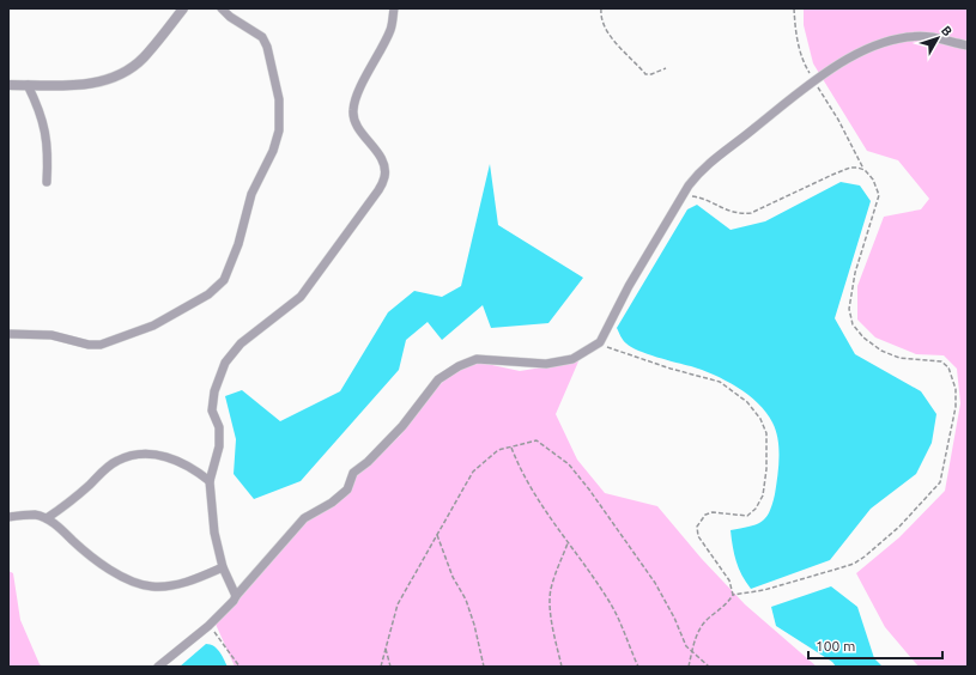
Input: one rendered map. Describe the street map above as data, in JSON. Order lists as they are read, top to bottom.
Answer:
{
  "scale_bar": "100 m",
  "north": "top right"
}
